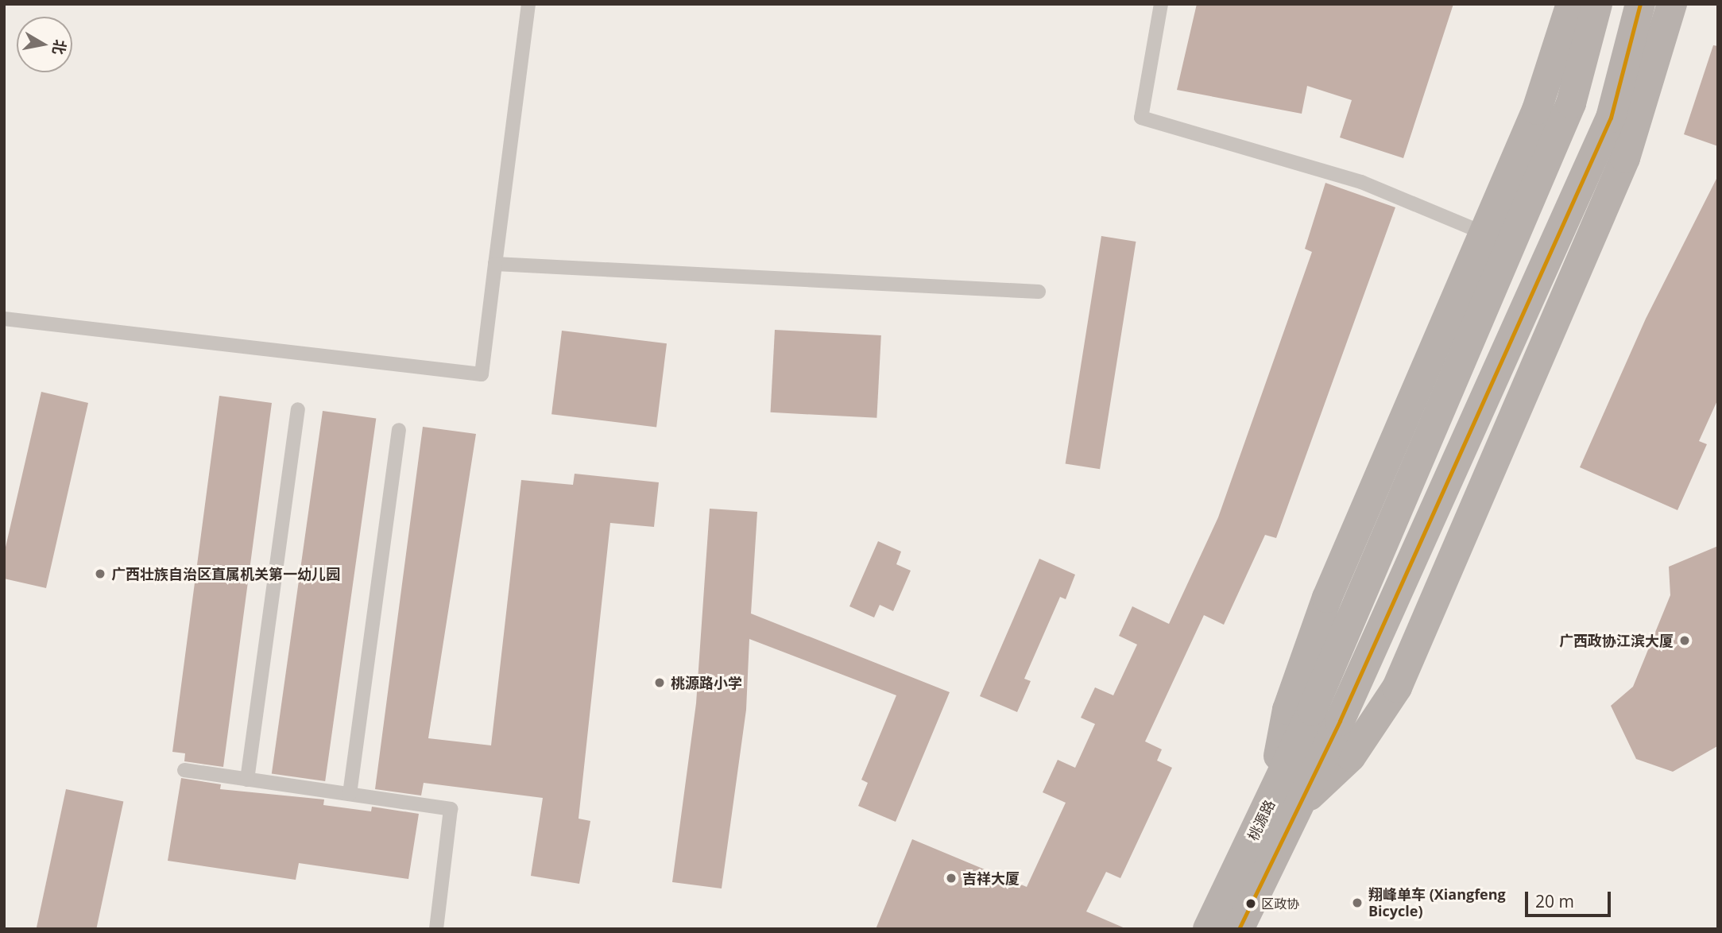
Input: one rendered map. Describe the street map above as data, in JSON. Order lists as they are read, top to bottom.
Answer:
{
  "streets": {
    "main road": ["桃源路"]
  },
  "places": [
    "广西壮族自治区直属机关第一幼儿园",
    "广西政协江滨大厦",
    "桃源路小学",
    "吉祥大厦",
    "翔峰单车 (Xiangfeng Bicycle)",
    "区政协"
  ],
  "scale_bar": "20 m",
  "north": "right"
}
